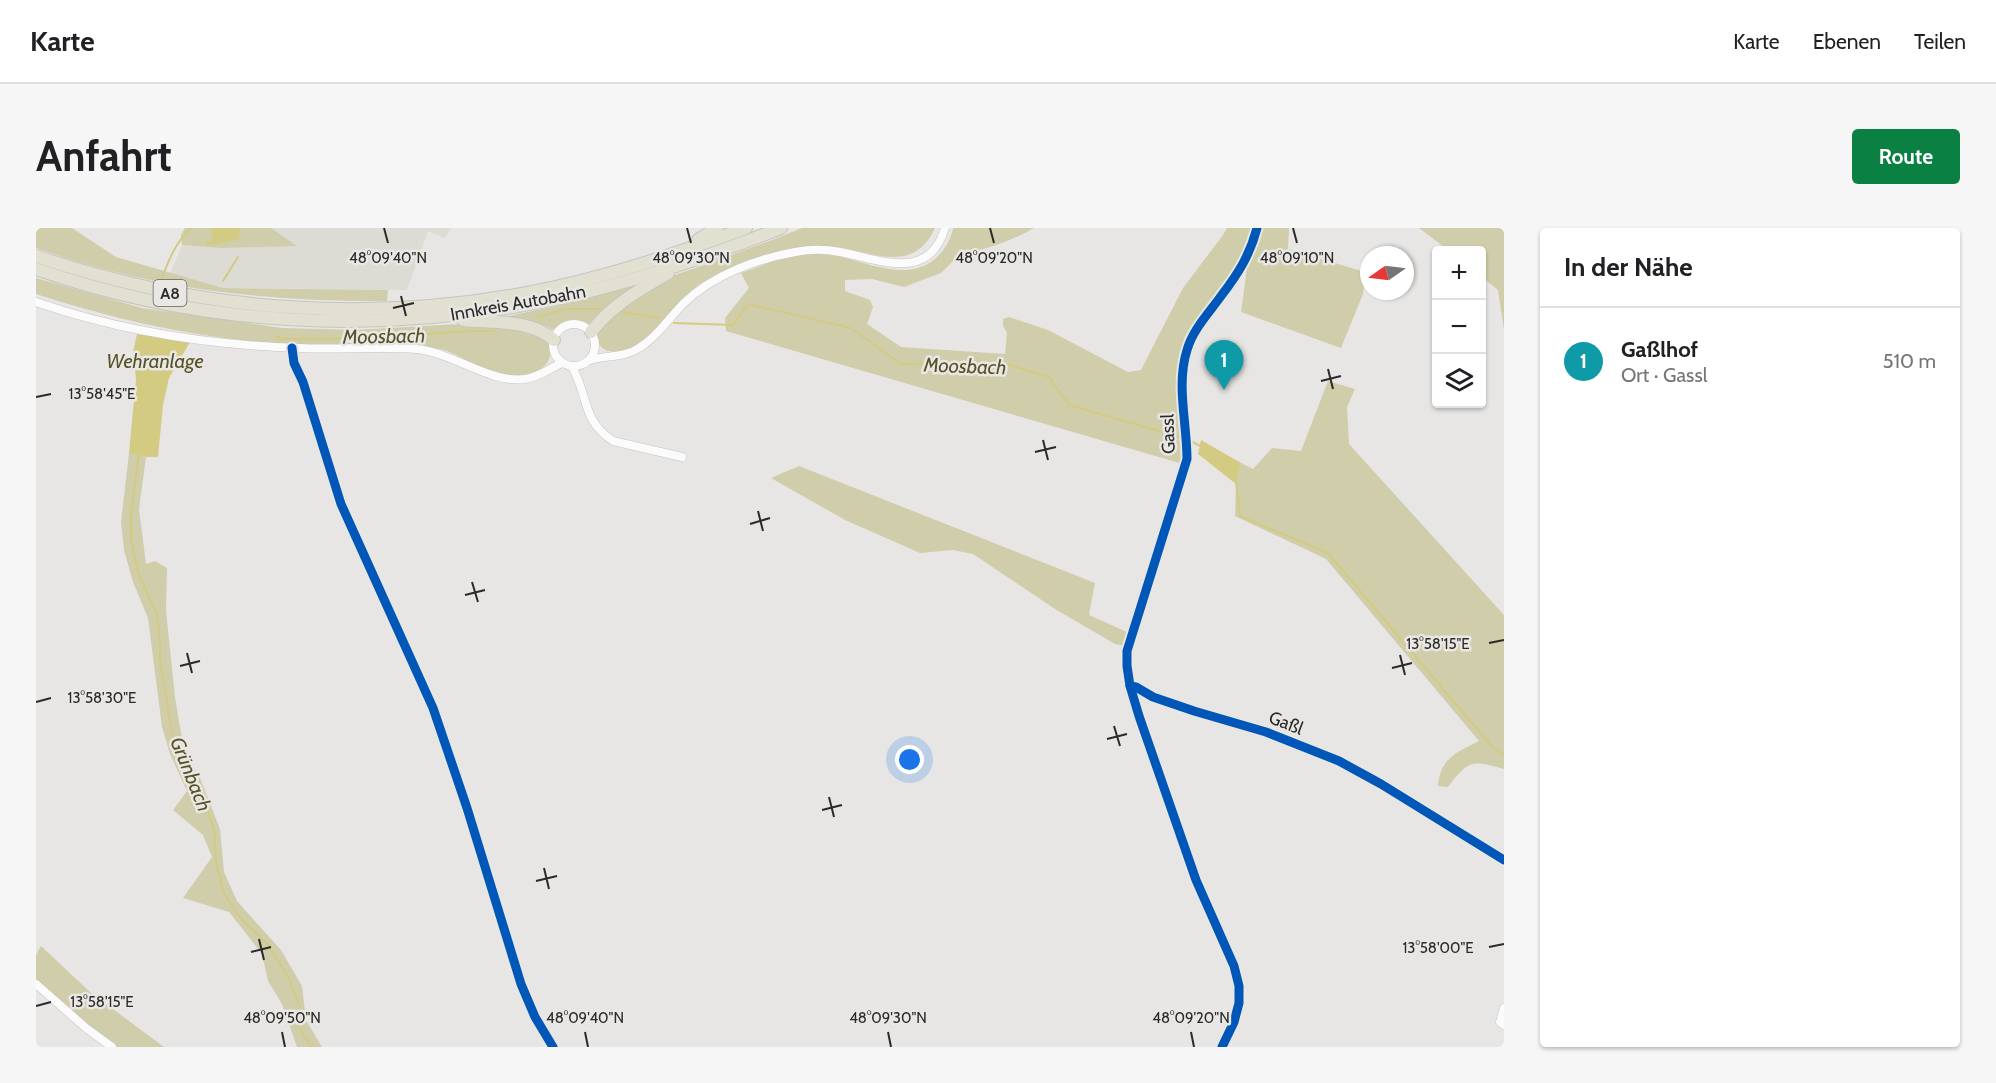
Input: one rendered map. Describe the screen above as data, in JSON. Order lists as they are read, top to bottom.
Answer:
{
  "streets": {
    "highway": ["A8", "Innkreis Autobahn"],
    "street": ["Gassl", "Gaßl"]
  },
  "crossings": [
    ["Gassl", "Gaßl"]
  ],
  "water": ["Moosbach", "Wehranlage", "Grünbach"],
  "north": "left",
  "page": {
    "header": "Karte",
    "nav": ["Karte", "Ebenen", "Teilen"],
    "buttons": "Route",
    "title": "Anfahrt",
    "heading": "In der Nähe",
    "map_buttons": ["+", "−"],
    "list": [
      {
        "mark": "1",
        "name": "Gaßlhof",
        "note": "Ort · Gassl",
        "value": "510 m"
      }
    ],
    "pins": "1"
  },
  "coordinates": [
    "48°09'40\"N",
    "48°09'30\"N",
    "48°09'20\"N",
    "48°09'10\"N",
    "13°58'45\"E",
    "13°58'15\"E",
    "13°58'30\"E",
    "13°58'00\"E",
    "48°09'50\"N"
  ]
}
